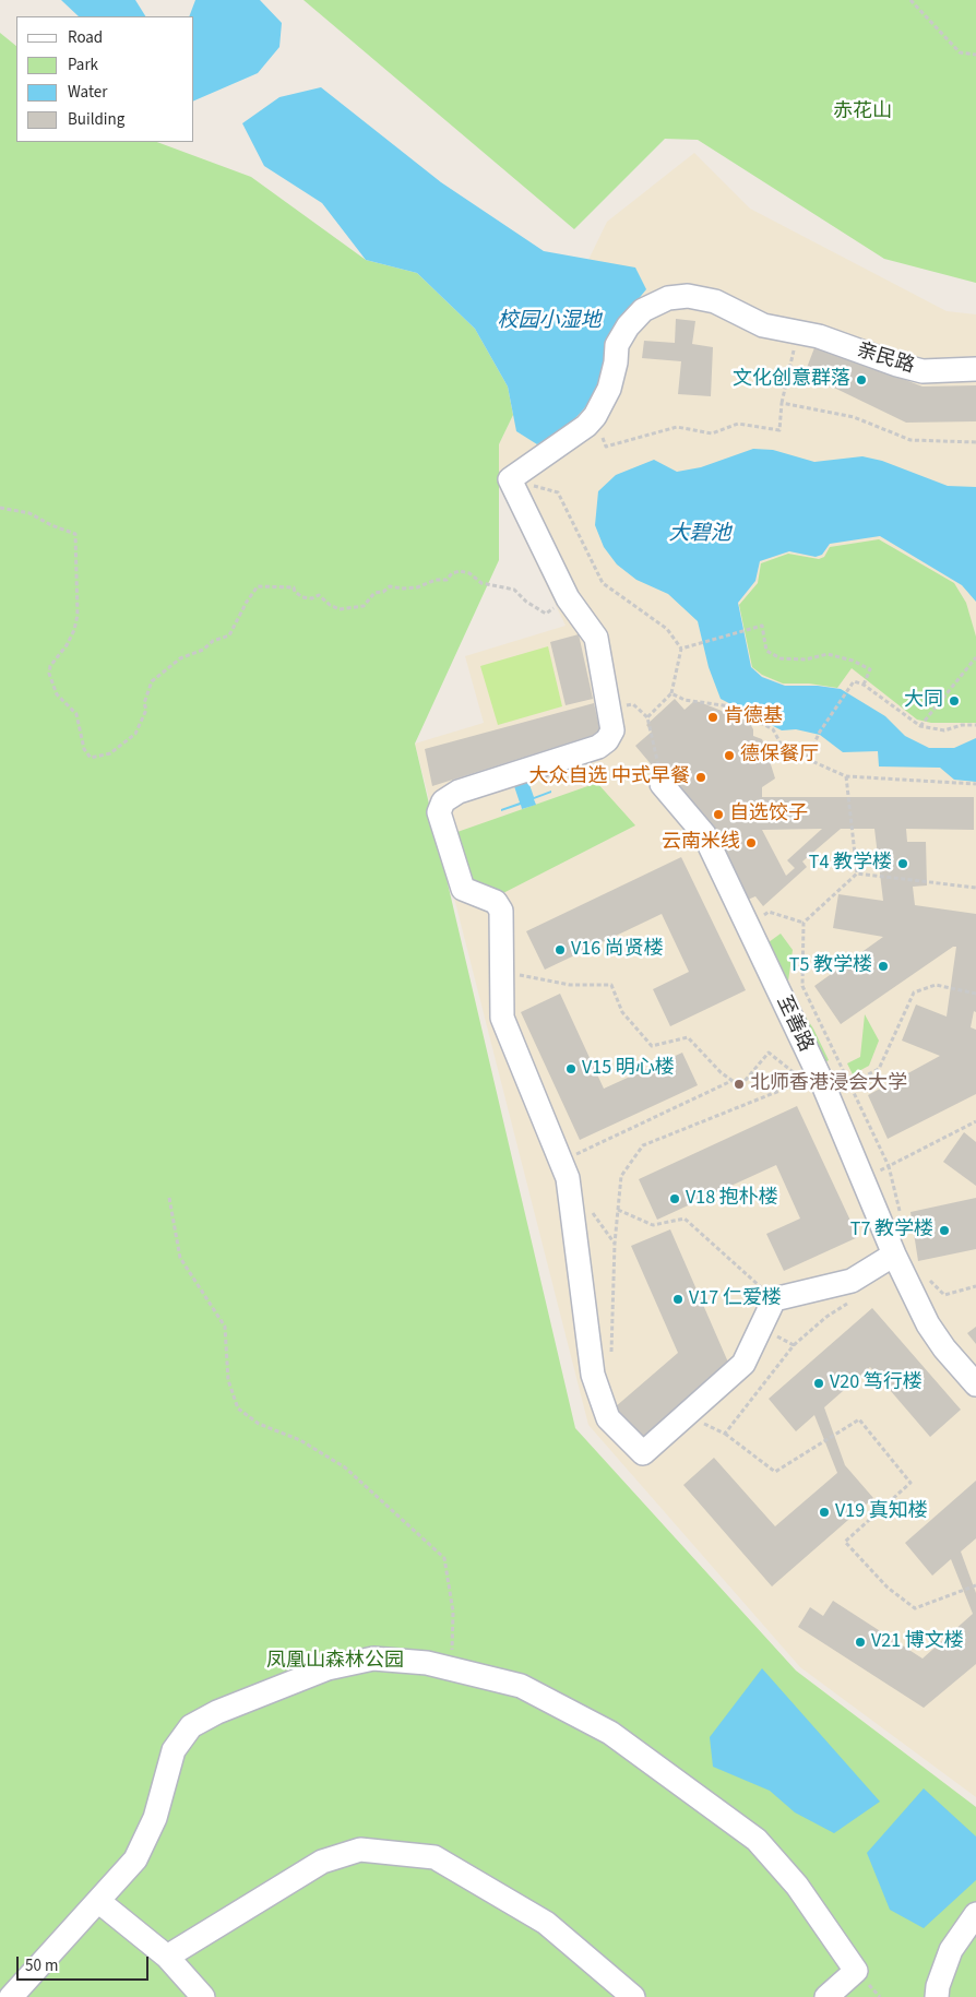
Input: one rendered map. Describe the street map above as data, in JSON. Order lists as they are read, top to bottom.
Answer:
{
  "streets": {
    "street": ["亲民路", "至善路"]
  },
  "water": ["校园小湿地", "大碧池"],
  "parks": ["赤花山", "凤凰山森林公园"],
  "places": [
    "文化创意群落",
    "大同",
    "肯德基",
    "德保餐厅",
    "大众自选 中式早餐",
    "自选饺子",
    "云南米线",
    "T4 教学楼",
    "V16 尚贤楼",
    "T5 教学楼",
    "V15 明心楼",
    "北师香港浸会大学",
    "V18 抱朴楼",
    "T7 教学楼",
    "V17 仁爱楼",
    "V20 笃行楼",
    "V19 真知楼",
    "V21 博文楼"
  ],
  "legend": [
    "Road",
    "Park",
    "Water",
    "Building"
  ],
  "scale_bar": "50 m"
}
